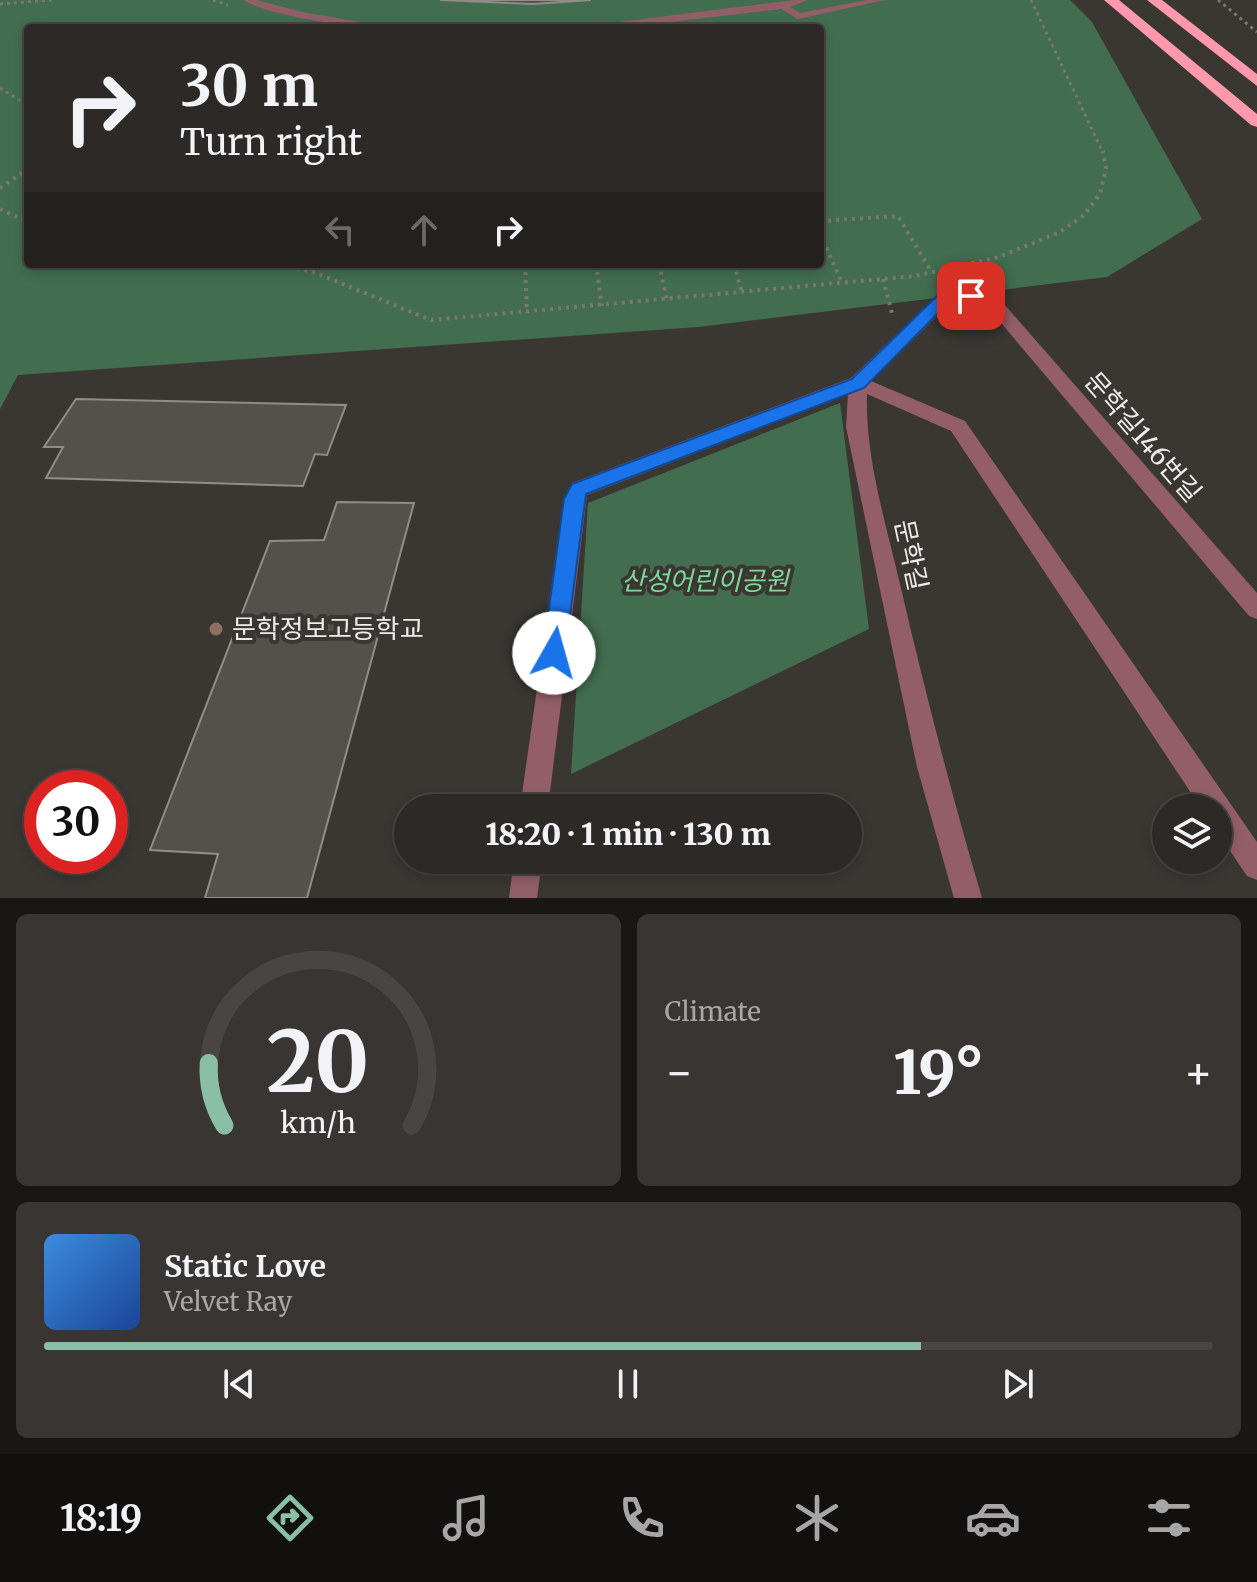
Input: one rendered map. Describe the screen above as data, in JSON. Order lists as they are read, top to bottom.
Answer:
{
  "streets": {
    "street": ["문학길146번길", "문학길"]
  },
  "crossings": [
    ["문학길146번길", "문학길"]
  ],
  "parks": ["산성어린이공원"],
  "places": ["문학정보고등학교"],
  "page": {
    "turn": ["30 m", "Turn right"],
    "limit": "30",
    "trip": "18:20 · 1 min · 130 m",
    "tile": "Climate",
    "heat": ["−", "19°", "+"],
    "song": ["Static Love", "Velvet Ray"],
    "tabs": "18:19",
    "gauge": ["20", "km/h"]
  }
}
